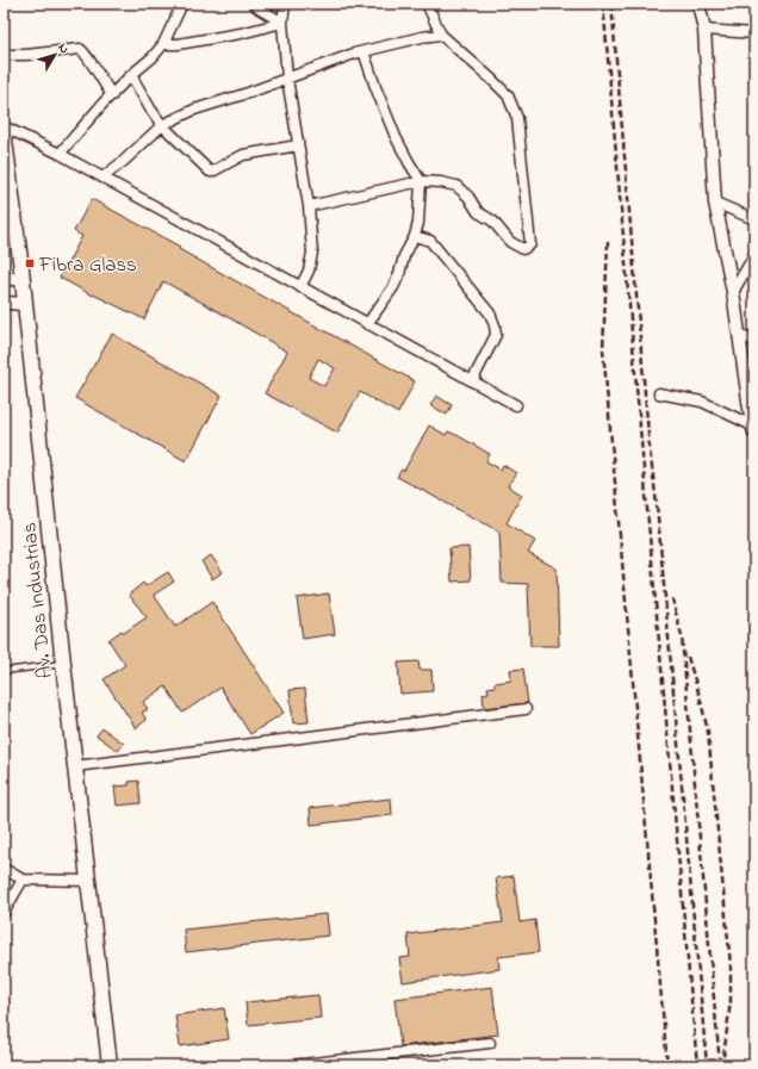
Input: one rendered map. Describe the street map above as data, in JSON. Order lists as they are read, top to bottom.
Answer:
{
  "streets": {
    "main road": ["Av. Das Industrias"]
  },
  "places": {
    "transit": ["Fibra Glass"]
  },
  "north": "top right"
}
